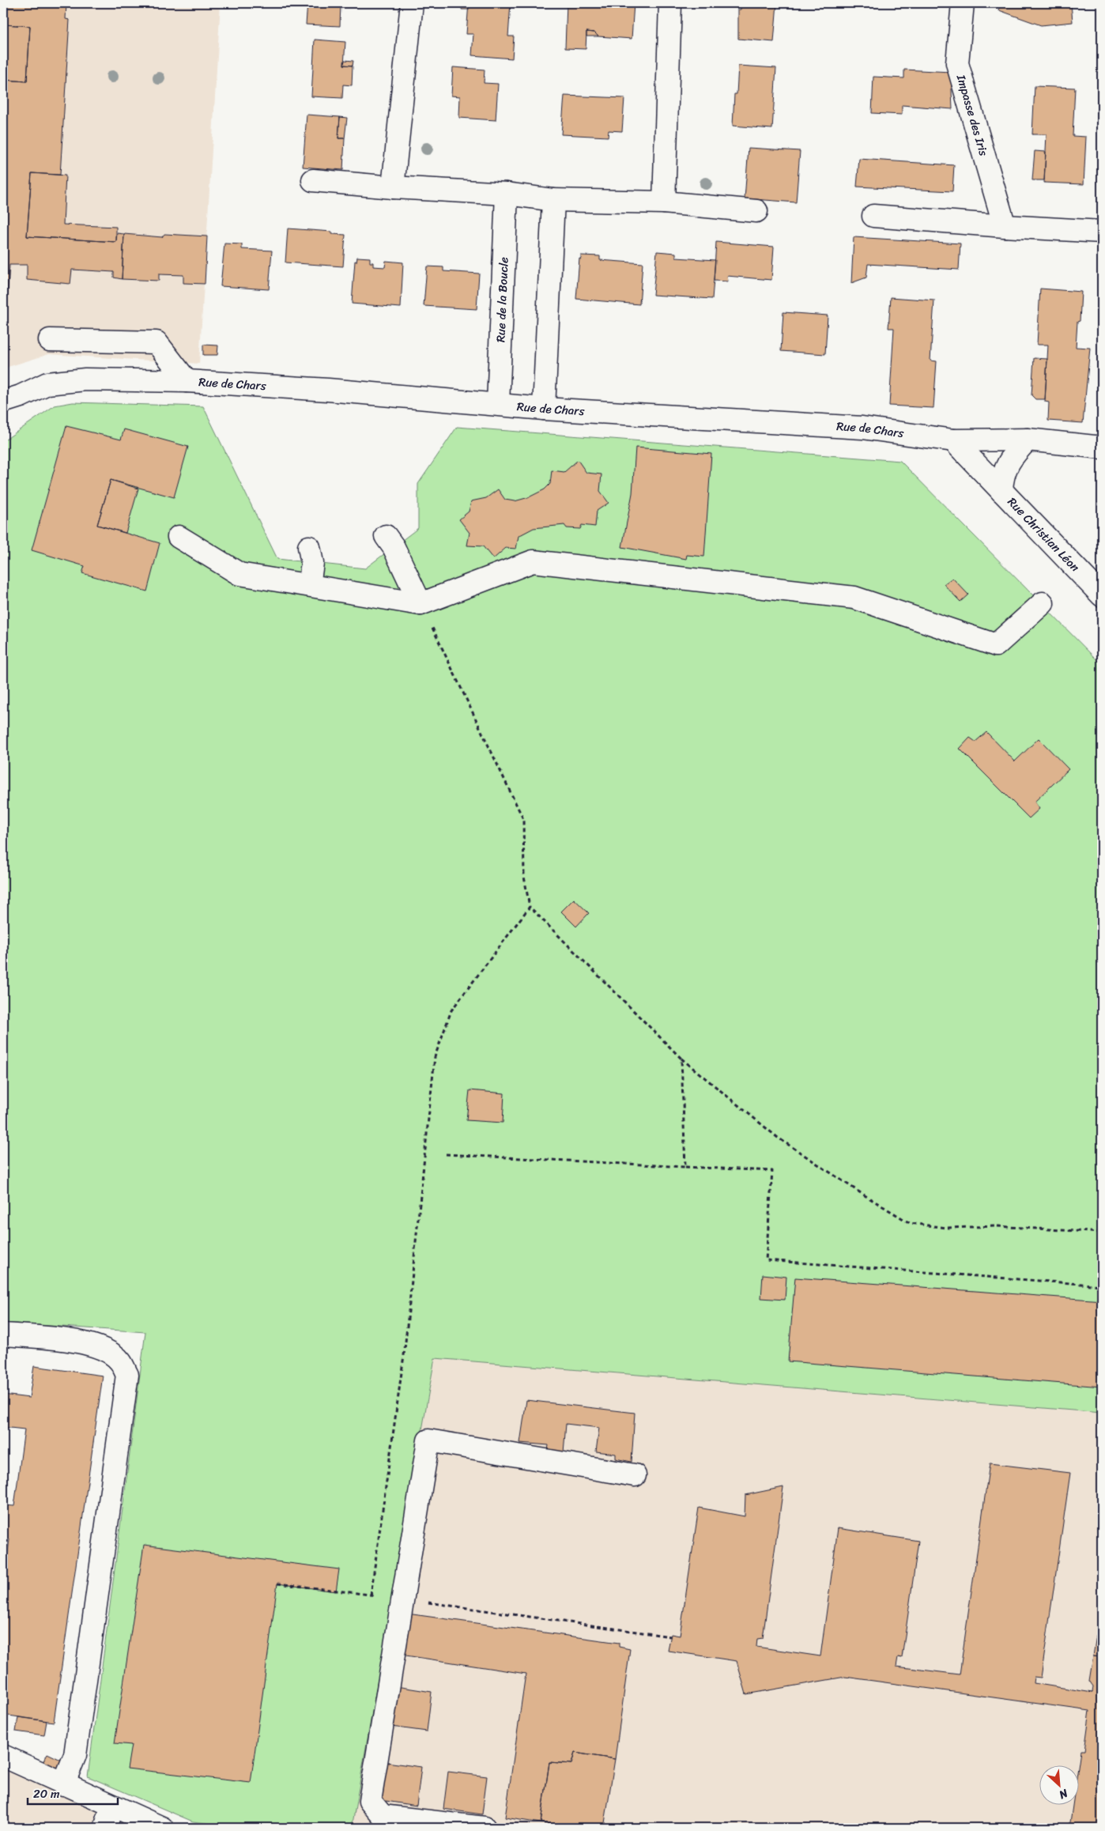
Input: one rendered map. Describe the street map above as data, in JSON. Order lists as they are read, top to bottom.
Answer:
{
  "streets": {
    "street": [
      "Impasse des Iris",
      "Rue de la Boucle",
      "Rue de Chars",
      "Rue Christian Léon"
    ]
  },
  "crossings": [
    ["Rue de la Boucle", "Rue de Chars"],
    ["Rue de Chars", "Rue Christian Léon"]
  ],
  "scale_bar": "20 m",
  "north": "bottom right"
}
